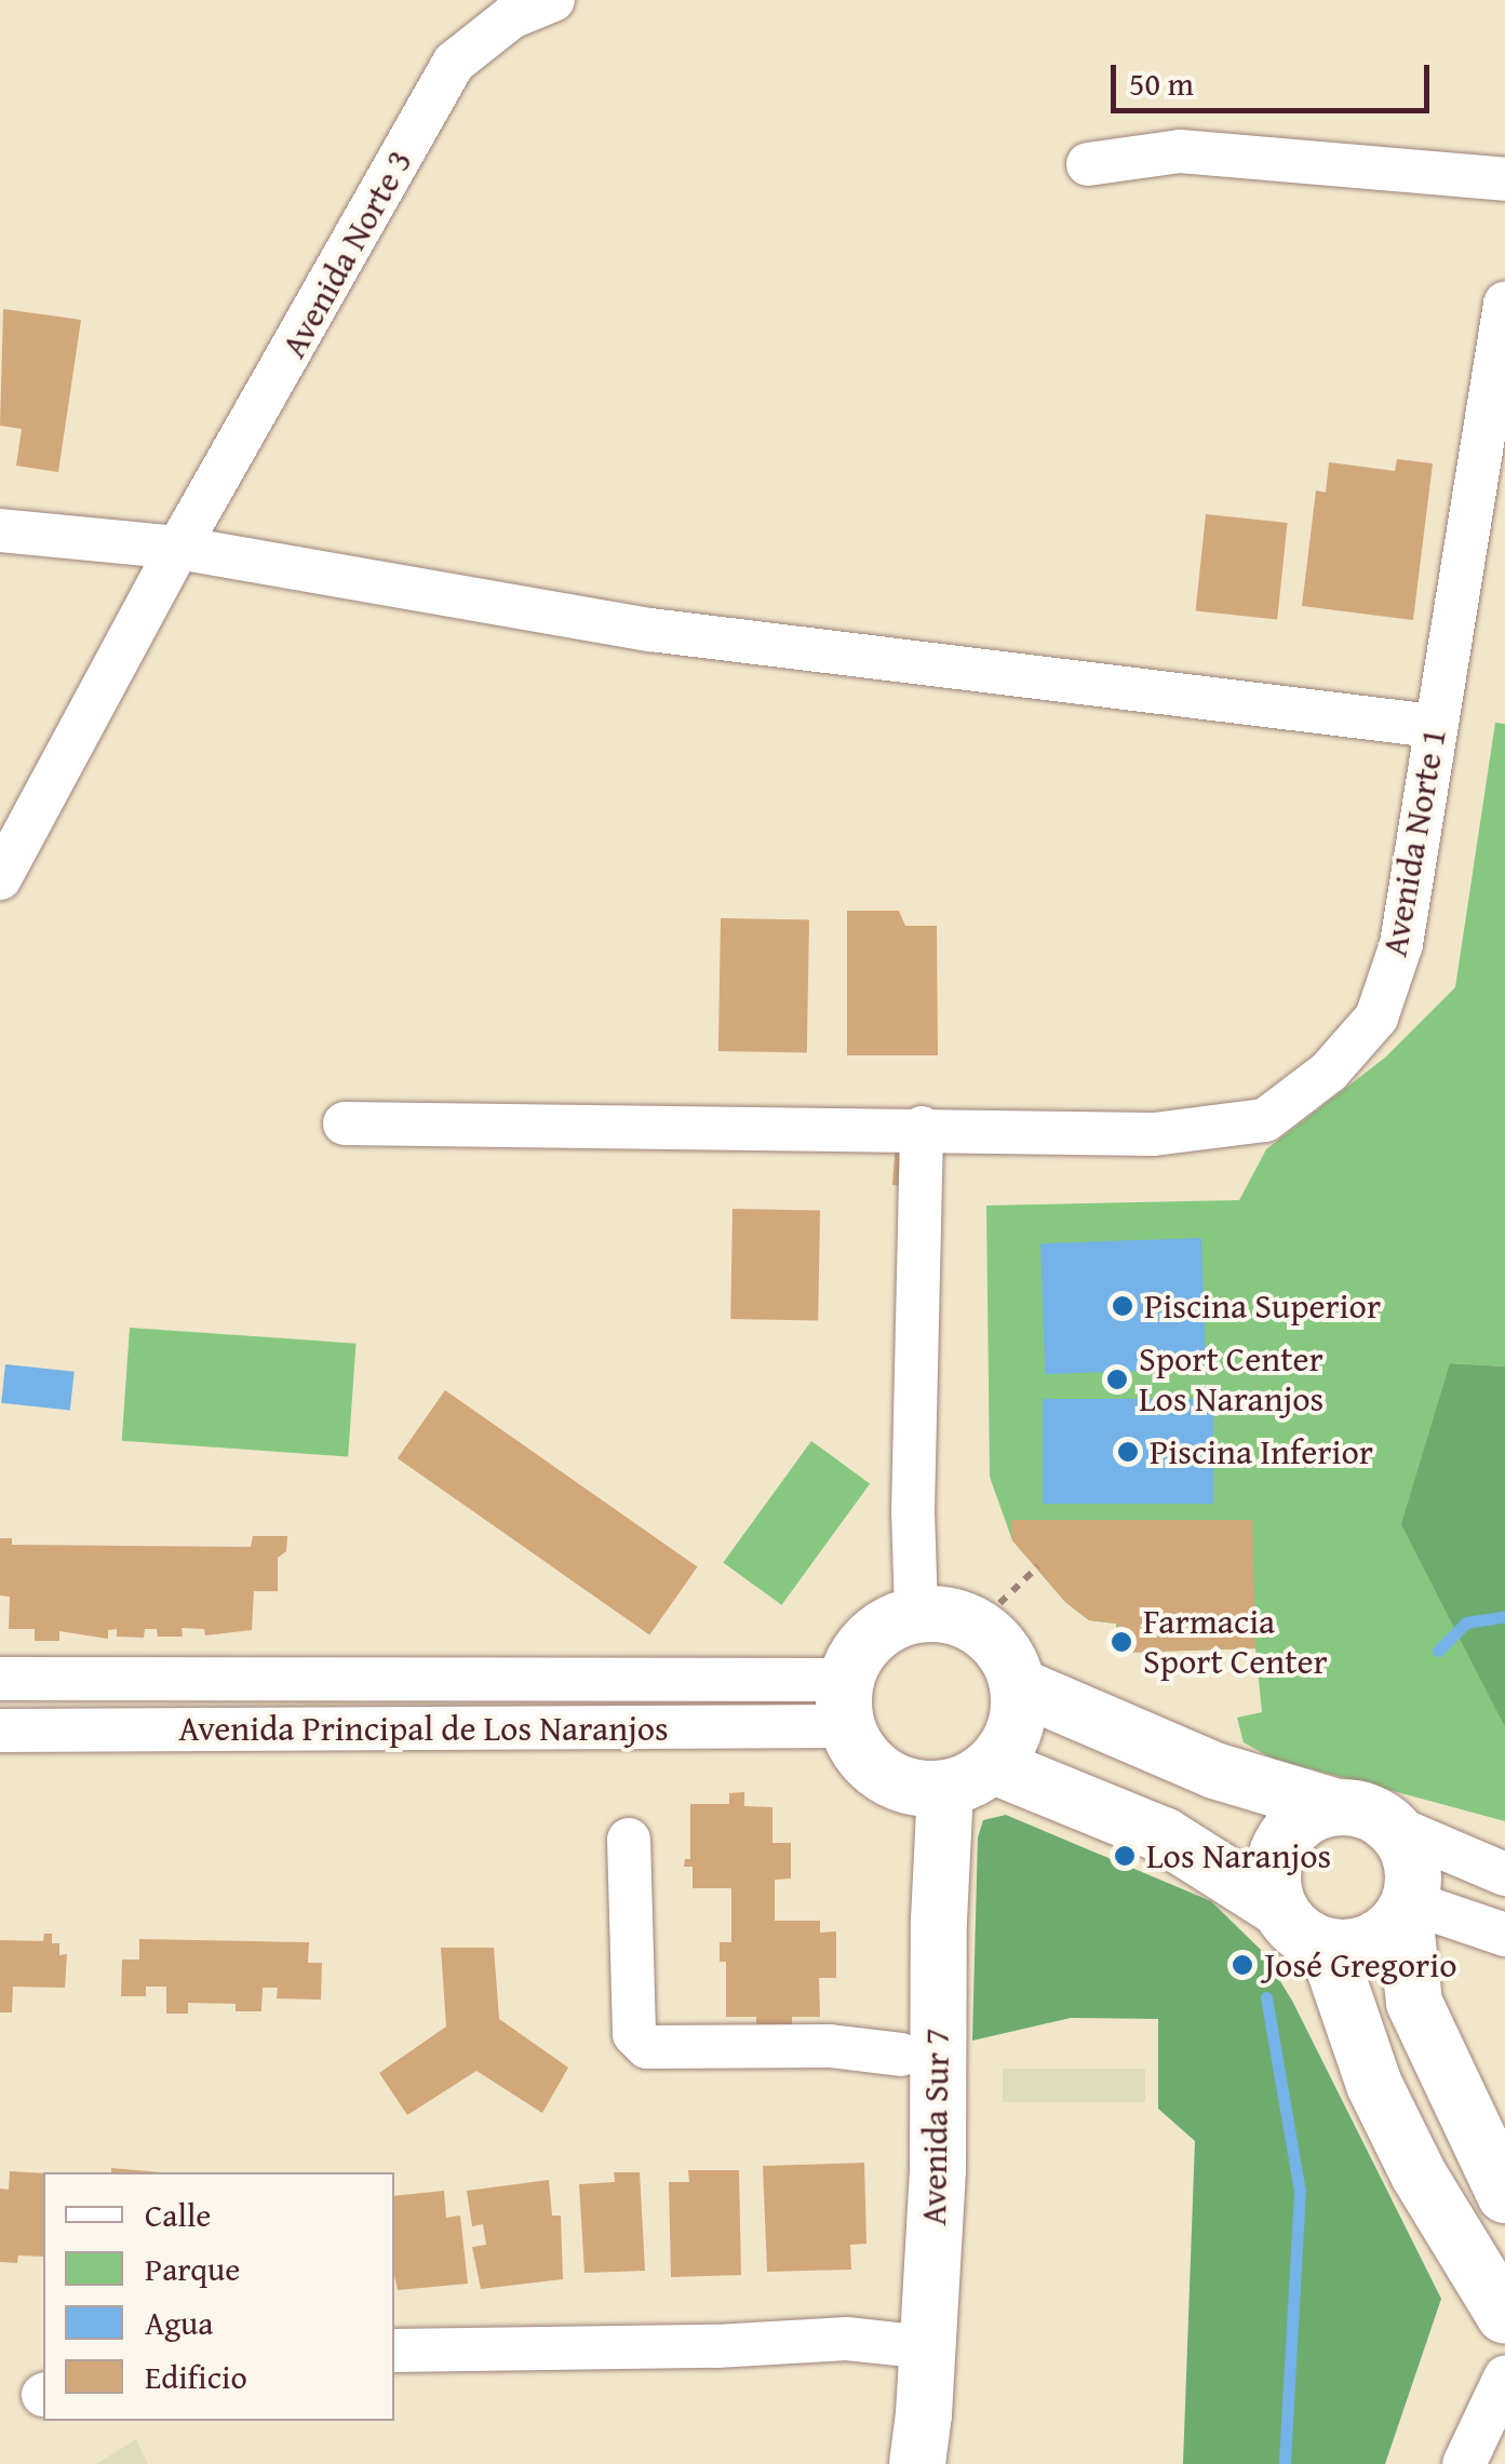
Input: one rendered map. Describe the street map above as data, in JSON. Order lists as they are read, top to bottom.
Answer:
{
  "streets": {
    "main road": ["Avenida Sur 7"],
    "street": ["Avenida Norte 3", "Avenida Norte 1", "Avenida Principal de Los Naranjos"]
  },
  "crossings": [
    ["Avenida Principal de Los Naranjos", "Avenida Sur 7"]
  ],
  "places": [
    "Piscina Superior",
    "Sport Center Los Naranjos",
    "Piscina Inferior",
    "Farmacia Sport Center",
    "Los Naranjos",
    "José Gregorio"
  ],
  "legend": [
    "Calle",
    "Parque",
    "Agua",
    "Edificio"
  ],
  "scale_bar": "50 m"
}
